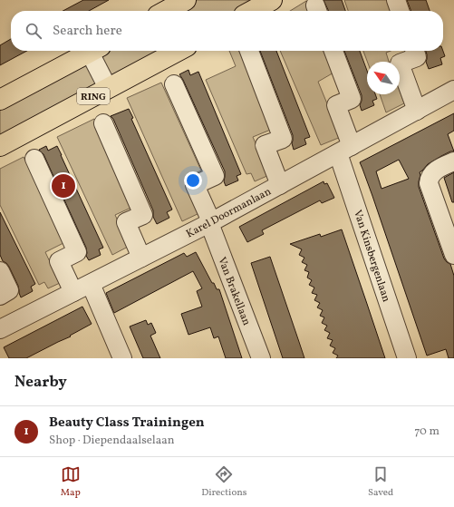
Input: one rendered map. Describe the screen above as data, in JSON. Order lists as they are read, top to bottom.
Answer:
{
  "streets": {
    "main road": ["RING"],
    "street": ["Karel Doormanlaan", "Van Kinsbergenlaan", "Van Brakellaan"]
  },
  "crossings": [
    ["Karel Doormanlaan", "Van Kinsbergenlaan"],
    ["Karel Doormanlaan", "Van Brakellaan"]
  ],
  "north": "top left",
  "page": {
    "search": "Search here",
    "pins": "1",
    "heading": "Nearby",
    "list": [
      {
        "mark": "1",
        "name": "Beauty Class Trainingen",
        "note": "Shop · Diependaalselaan",
        "value": "70 m"
      }
    ],
    "nav": ["Map", "Directions", "Saved"]
  }
}
